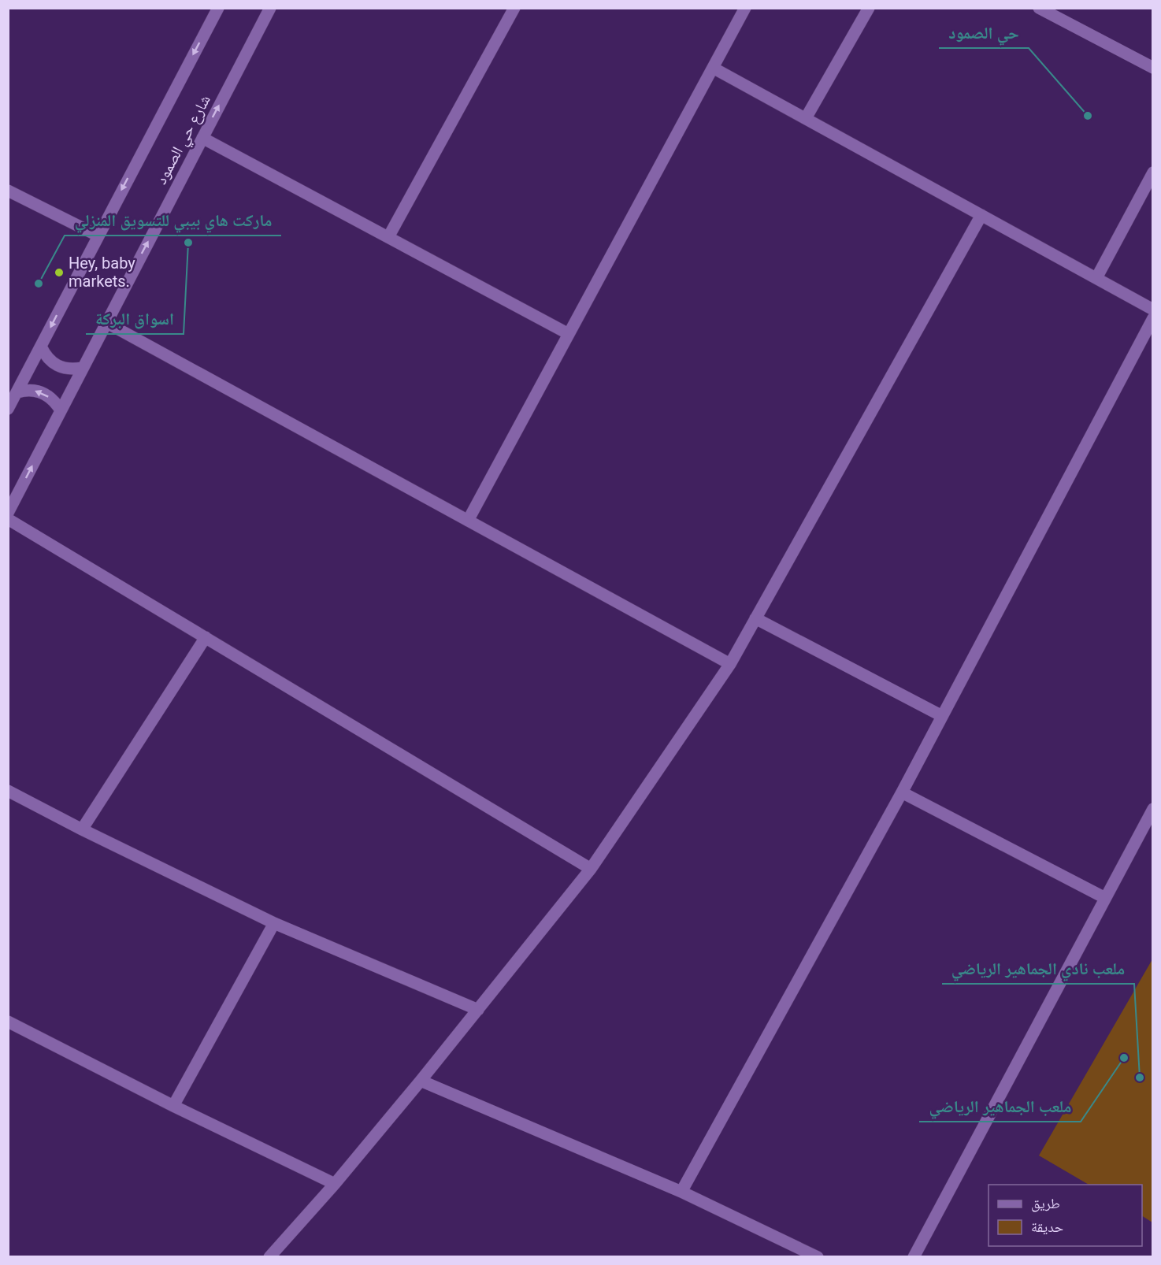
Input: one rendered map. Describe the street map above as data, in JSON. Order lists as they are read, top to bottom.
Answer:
{
  "streets": {
    "street": ["شارع حي الصمود"]
  },
  "places": [
    "حي الصمود",
    "اسواق البركة",
    "Hey, baby markets.",
    "ماركت هاي بيبي للتسويق المنزلي",
    "ملعب الجماهير الرياضي",
    "ملعب نادي الجماهير الرياضي"
  ],
  "legend": ["طريق", "حديقة"]
}
